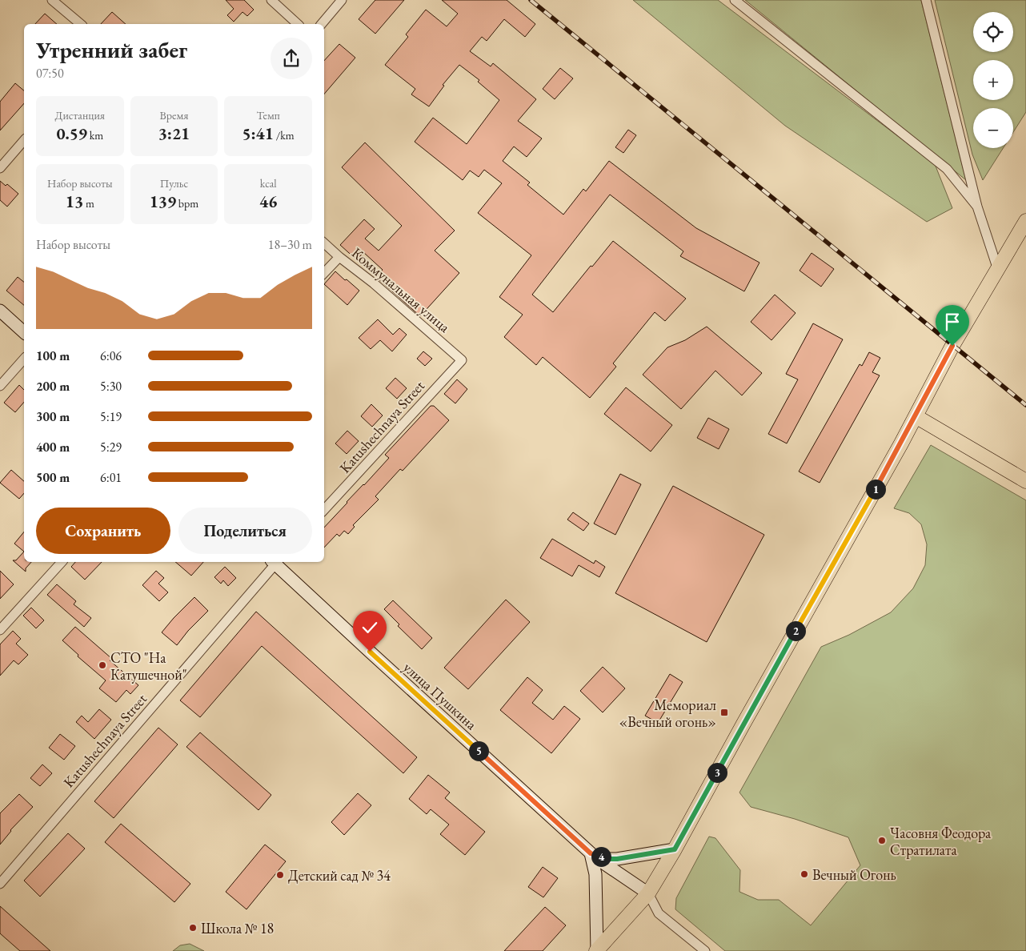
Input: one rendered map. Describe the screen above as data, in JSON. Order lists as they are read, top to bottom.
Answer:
{
  "streets": {
    "street": ["Коммунальная улица", "Katushechnaya Street", "улица Пушкина"]
  },
  "crossings": [
    ["Коммунальная улица", "Katushechnaya Street"]
  ],
  "places": {
    "other": [
      "СТО \"На Катушечной\"",
      "Часовня Феодора Стратилата",
      "Вечный Огонь",
      "Детский сад № 34",
      "Школа № 18"
    ],
    "transit": ["Мемориал «Вечный огонь»"]
  },
  "page": {
    "map_buttons": ["+", "−"],
    "heading": ["Утренний забег", "07:50"],
    "stats": [
      ["Дистанция", "0.59 km"],
      ["Время", "3:21"],
      ["Темп", "5:41 /km"],
      ["Набор высоты", "13 m"],
      ["Пульс", "139 bpm"],
      ["kcal", "46"]
    ],
    "chart": ["Набор высоты", "18–30 m"],
    "list": [
      {
        "name": "100 m",
        "note": "6:06"
      },
      {
        "name": "200 m",
        "note": "5:30"
      },
      {
        "name": "300 m",
        "note": "5:19"
      },
      {
        "name": "400 m",
        "note": "5:29"
      },
      {
        "name": "500 m",
        "note": "6:01"
      }
    ],
    "pins": [
      "1",
      "2",
      "5",
      "3",
      "4"
    ],
    "buttons": ["Сохранить", "Поделиться"]
  }
}
